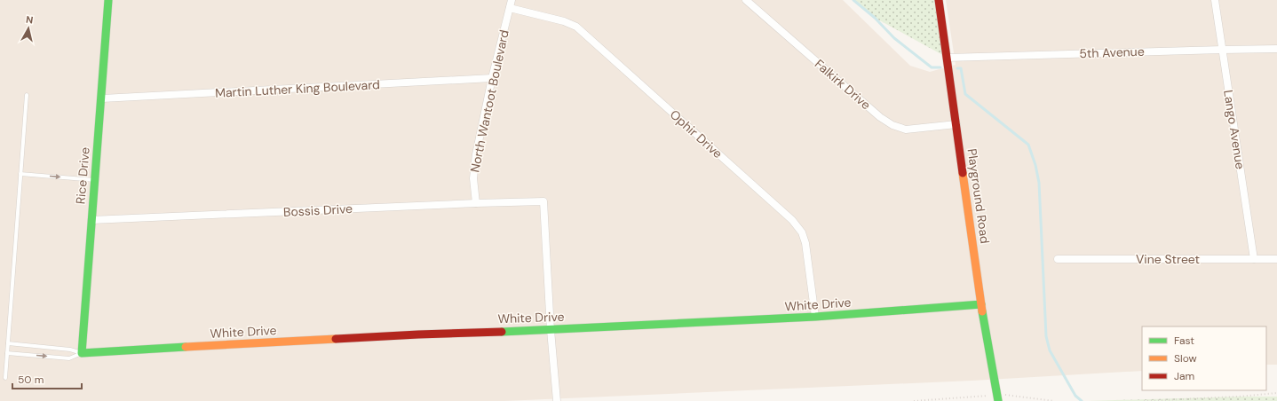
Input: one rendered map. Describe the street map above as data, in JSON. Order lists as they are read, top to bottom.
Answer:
{
  "streets": {
    "street": [
      "5th Avenue",
      "Falkirk Drive",
      "Martin Luther King Boulevard",
      "North Wantoot Boulevard",
      "Lango Avenue",
      "Ophir Drive",
      "Rice Drive",
      "Playground Road",
      "Bossis Drive",
      "Vine Street",
      "White Drive"
    ]
  },
  "crossings": [
    ["5th Avenue", "Lango Avenue"],
    ["5th Avenue", "Playground Road"],
    ["Falkirk Drive", "Playground Road"],
    ["Martin Luther King Boulevard", "North Wantoot Boulevard"],
    ["Martin Luther King Boulevard", "Rice Drive"],
    ["North Wantoot Boulevard", "Ophir Drive"],
    ["North Wantoot Boulevard", "Bossis Drive"],
    ["Lango Avenue", "Vine Street"],
    ["Ophir Drive", "White Drive"],
    ["Rice Drive", "Bossis Drive"],
    ["Rice Drive", "White Drive"],
    ["Playground Road", "White Drive"],
    ["Bossis Drive", "White Drive"]
  ],
  "legend": ["Fast", "Slow", "Jam"],
  "scale_bar": "50 m",
  "north": "top"
}
